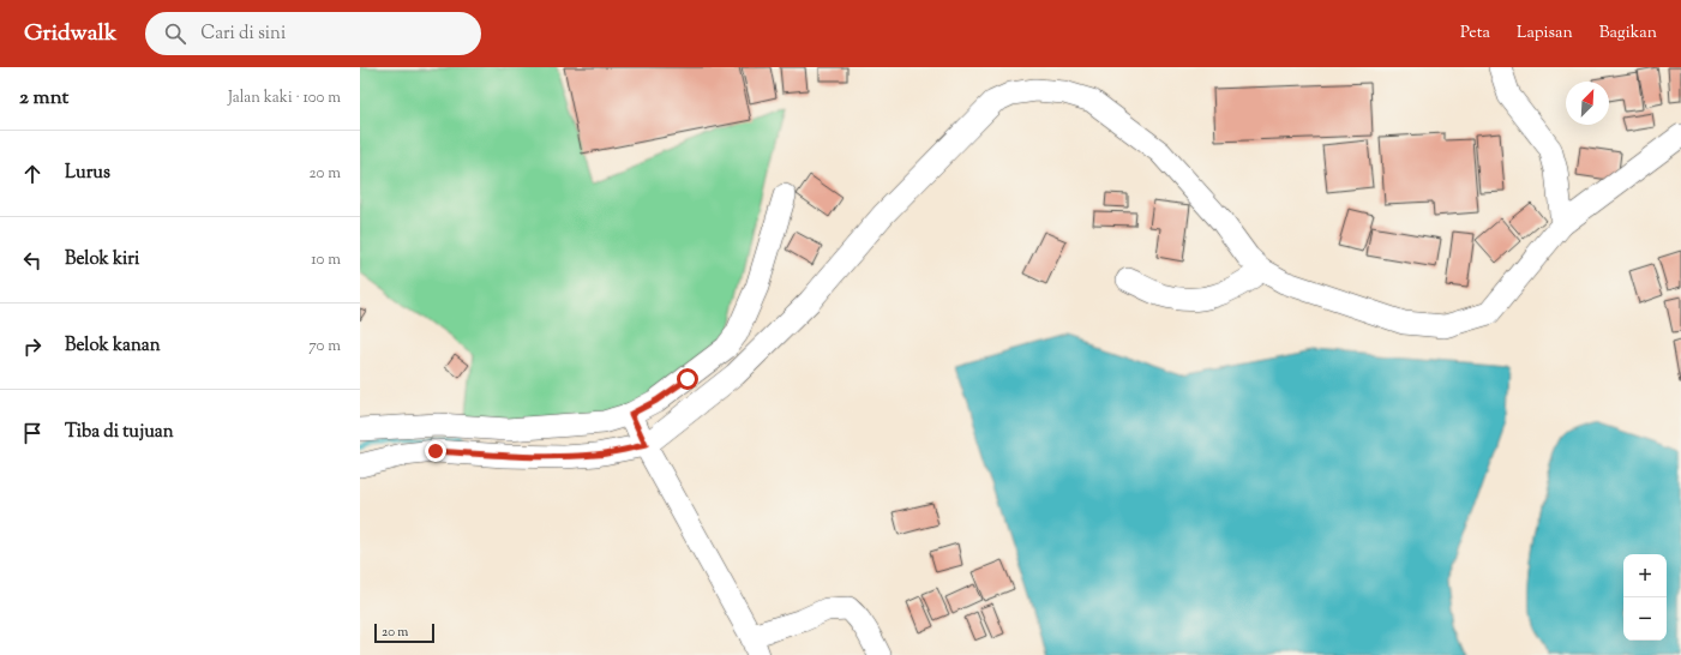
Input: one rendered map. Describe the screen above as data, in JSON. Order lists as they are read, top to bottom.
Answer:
{
  "scale_bar": "20 m",
  "north": "top right",
  "page": {
    "header": "Gridwalk",
    "search": "Cari di sini",
    "nav": ["Peta", "Lapisan", "Bagikan"],
    "heading": ["2 mnt", "Jalan kaki · 100 m"],
    "list": [
      ["Lurus", "20 m"],
      ["Belok kiri", "10 m"],
      ["Belok kanan", "70 m"],
      "Tiba di tujuan"
    ],
    "map_buttons": ["+", "−"],
    "scale": "20 m"
  }
}
